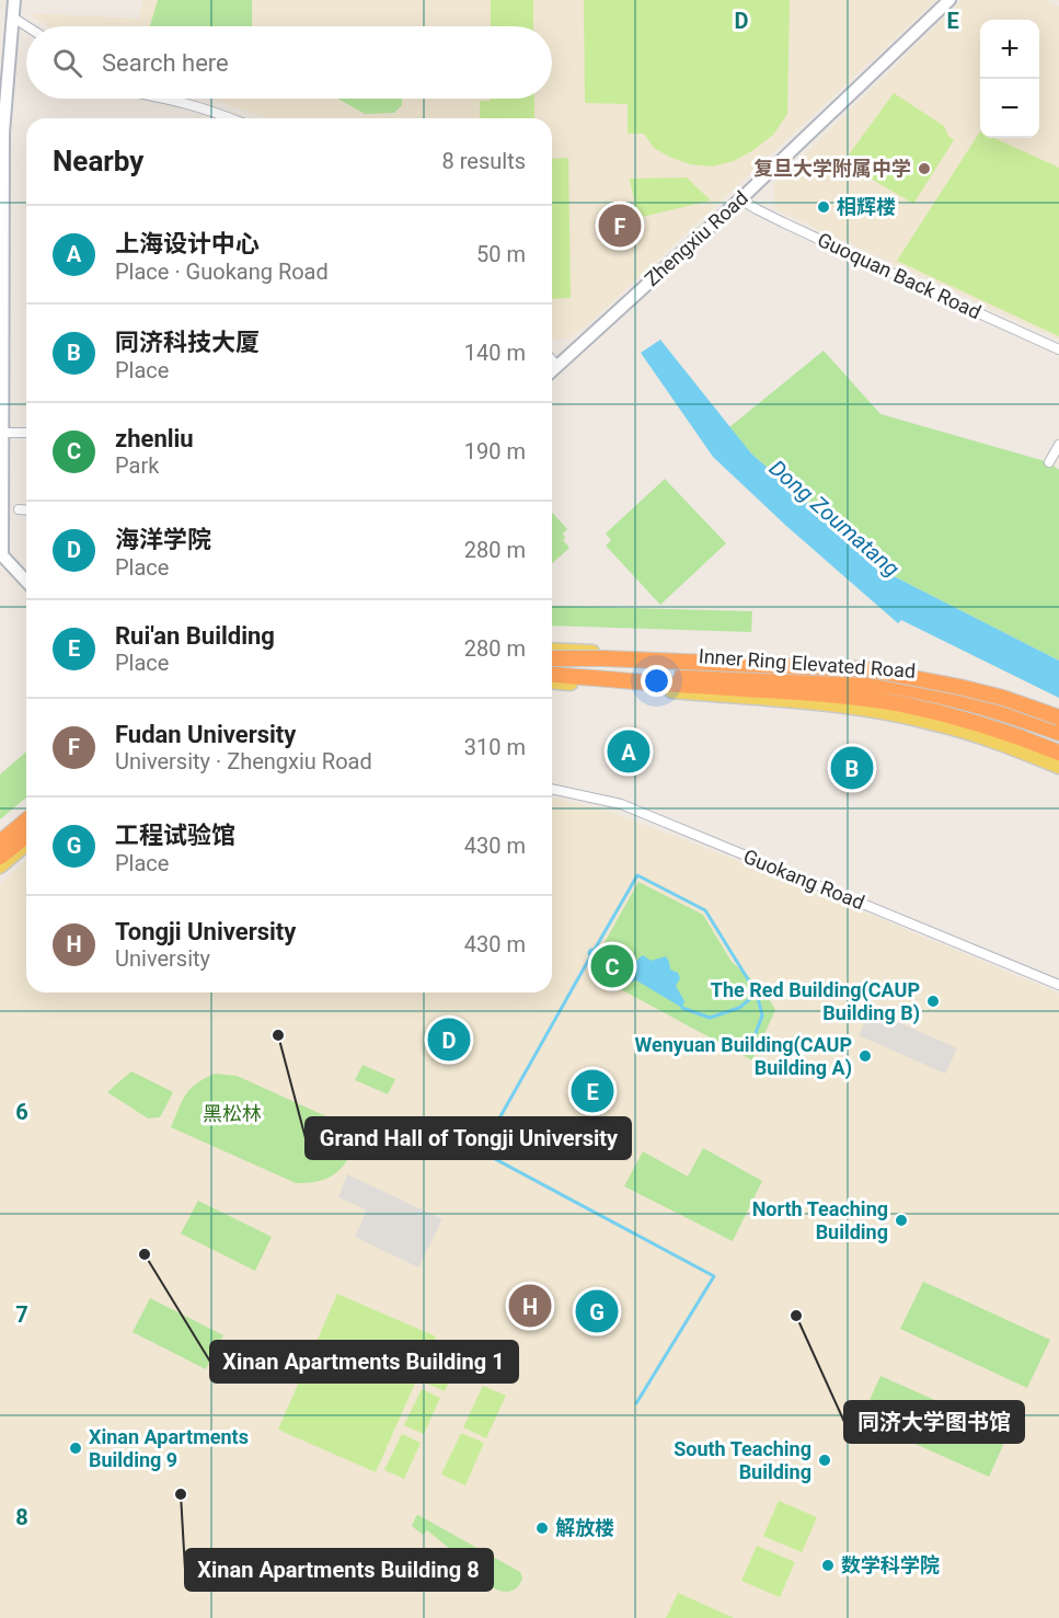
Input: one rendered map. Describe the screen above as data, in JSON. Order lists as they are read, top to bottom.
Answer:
{
  "streets": {
    "highway": ["Inner Ring Elevated Road"],
    "street": ["Zhengxiu Road", "Guoquan Back Road", "Guokang Road"]
  },
  "crossings": [
    ["Zhengxiu Road", "Guoquan Back Road"]
  ],
  "water": ["Dong Zoumatang"],
  "parks": ["黑松林"],
  "places": [
    "复旦大学附属中学",
    "相辉楼",
    "The Red Building(CAUP Building B)",
    "Grand Hall of Tongji University",
    "Wenyuan Building(CAUP Building A)",
    "North Teaching Building",
    "Xinan Apartments Building 1",
    "同济大学图书馆",
    "Xinan Apartments Building 9",
    "South Teaching Building",
    "Xinan Apartments Building 8",
    "解放楼",
    "数学科学院"
  ],
  "page": {
    "map_buttons": ["+", "−"],
    "search": "Search here",
    "heading": ["Nearby", "8 results"],
    "pins": [
      "F",
      "A",
      "B",
      "C",
      "D",
      "E",
      "H",
      "G"
    ],
    "list": [
      {
        "mark": "A",
        "name": "上海设计中心",
        "note": "Place · Guokang Road",
        "value": "50 m"
      },
      {
        "mark": "B",
        "name": "同济科技大厦",
        "note": "Place",
        "value": "140 m"
      },
      {
        "mark": "C",
        "name": "zhenliu",
        "note": "Park",
        "value": "190 m"
      },
      {
        "mark": "D",
        "name": "海洋学院",
        "note": "Place",
        "value": "280 m"
      },
      {
        "mark": "E",
        "name": "Rui'an Building",
        "note": "Place",
        "value": "280 m"
      },
      {
        "mark": "F",
        "name": "Fudan University",
        "note": "University · Zhengxiu Road",
        "value": "310 m"
      },
      {
        "mark": "G",
        "name": "工程试验馆",
        "note": "Place",
        "value": "430 m"
      },
      {
        "mark": "H",
        "name": "Tongji University",
        "note": "University",
        "value": "430 m"
      }
    ]
  },
  "grid": {
    "columns": ["D", "E"],
    "rows": ["6", "7", "8"]
  }
}
